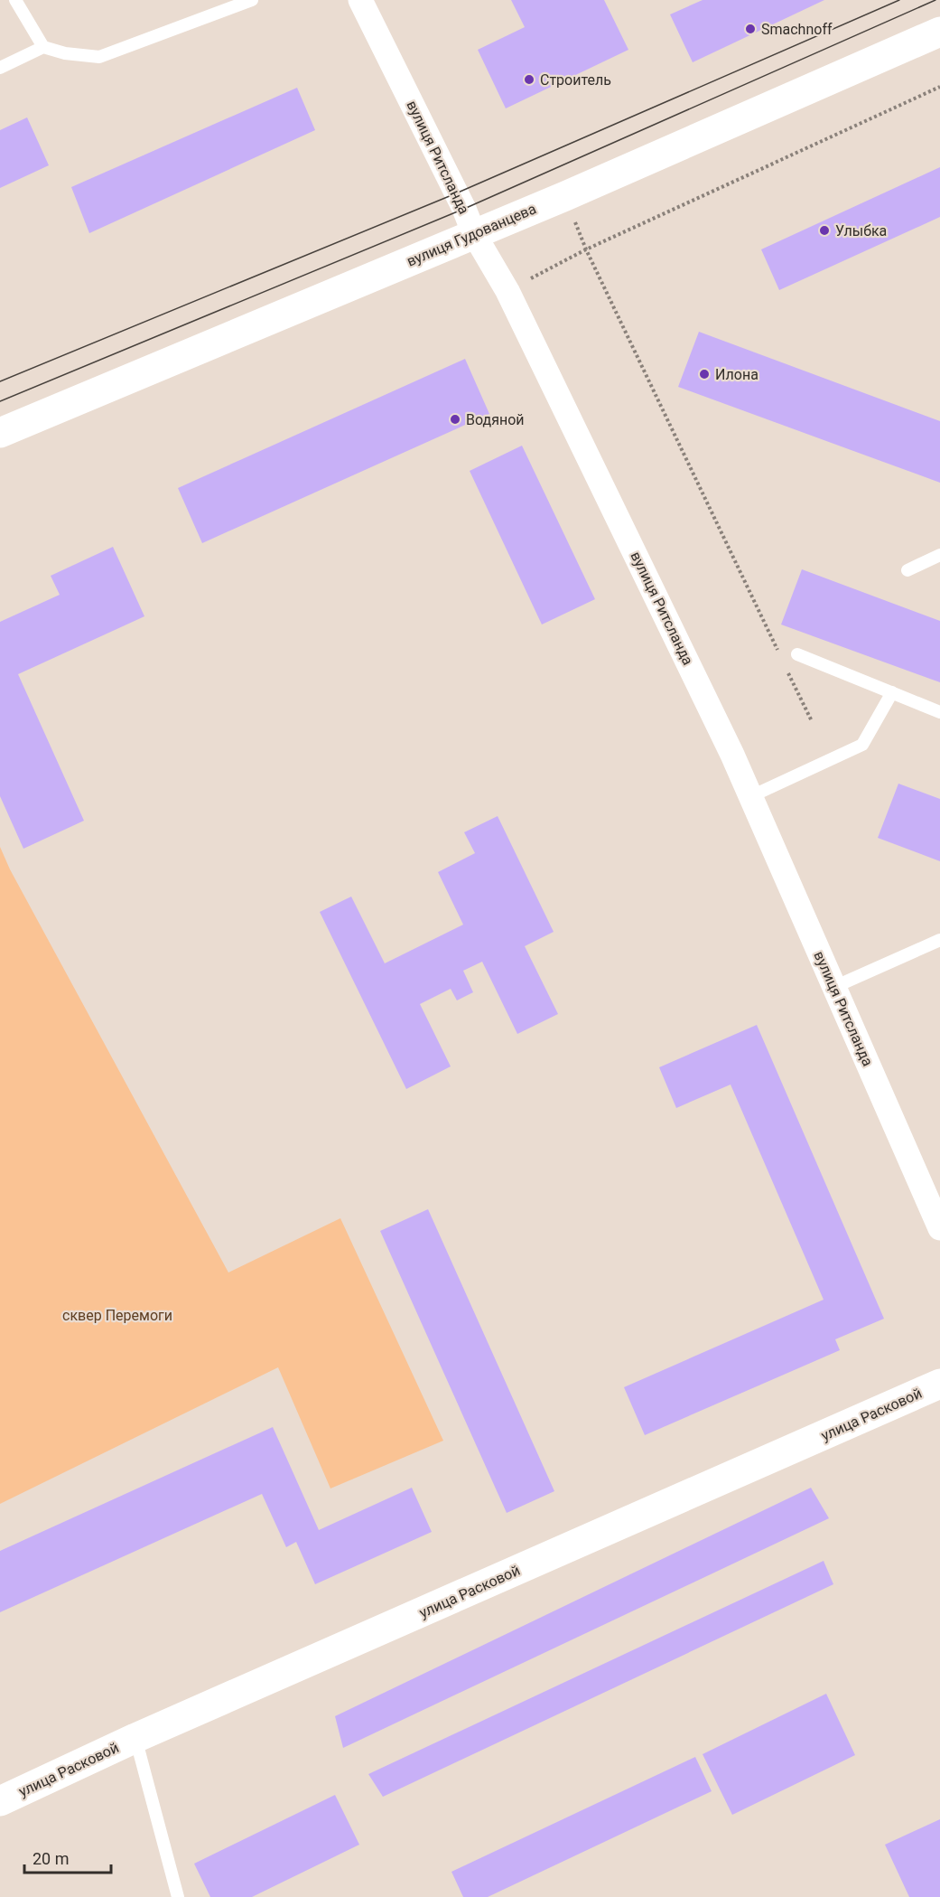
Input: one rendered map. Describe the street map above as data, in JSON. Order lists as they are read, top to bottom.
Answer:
{
  "streets": {
    "street": ["вулиця Ритсланда", "вулиця Гудованцева", "улица Расковой"]
  },
  "crossings": [
    ["вулиця Ритсланда", "вулиця Гудованцева"]
  ],
  "parks": ["сквер Перемоги"],
  "places": [
    "Smachnoff",
    "Строитель",
    "Улыбка",
    "Илона",
    "Водяной"
  ],
  "scale_bar": "20 m"
}
